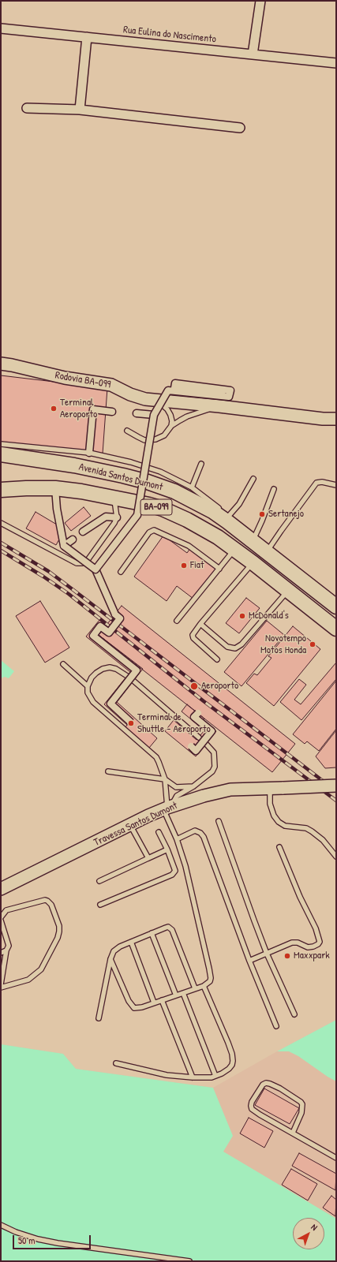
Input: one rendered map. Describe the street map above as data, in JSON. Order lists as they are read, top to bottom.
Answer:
{
  "streets": {
    "highway": ["Avenida Santos Dumont", "BA-099"],
    "main road": ["Rodovia BA-099", "Travessa Santos Dumont"],
    "street": ["Rua Eulina do Nascimento"]
  },
  "places": [
    "Terminal Aeroporto",
    "Sertanejo",
    "Fiat",
    "McDonald's",
    "Novotempo Motos Honda",
    "Aeroporto",
    "Terminal de Shuttle - Aeroporto",
    "Maxxpark"
  ],
  "scale_bar": "50 m",
  "north": "top right"
}
